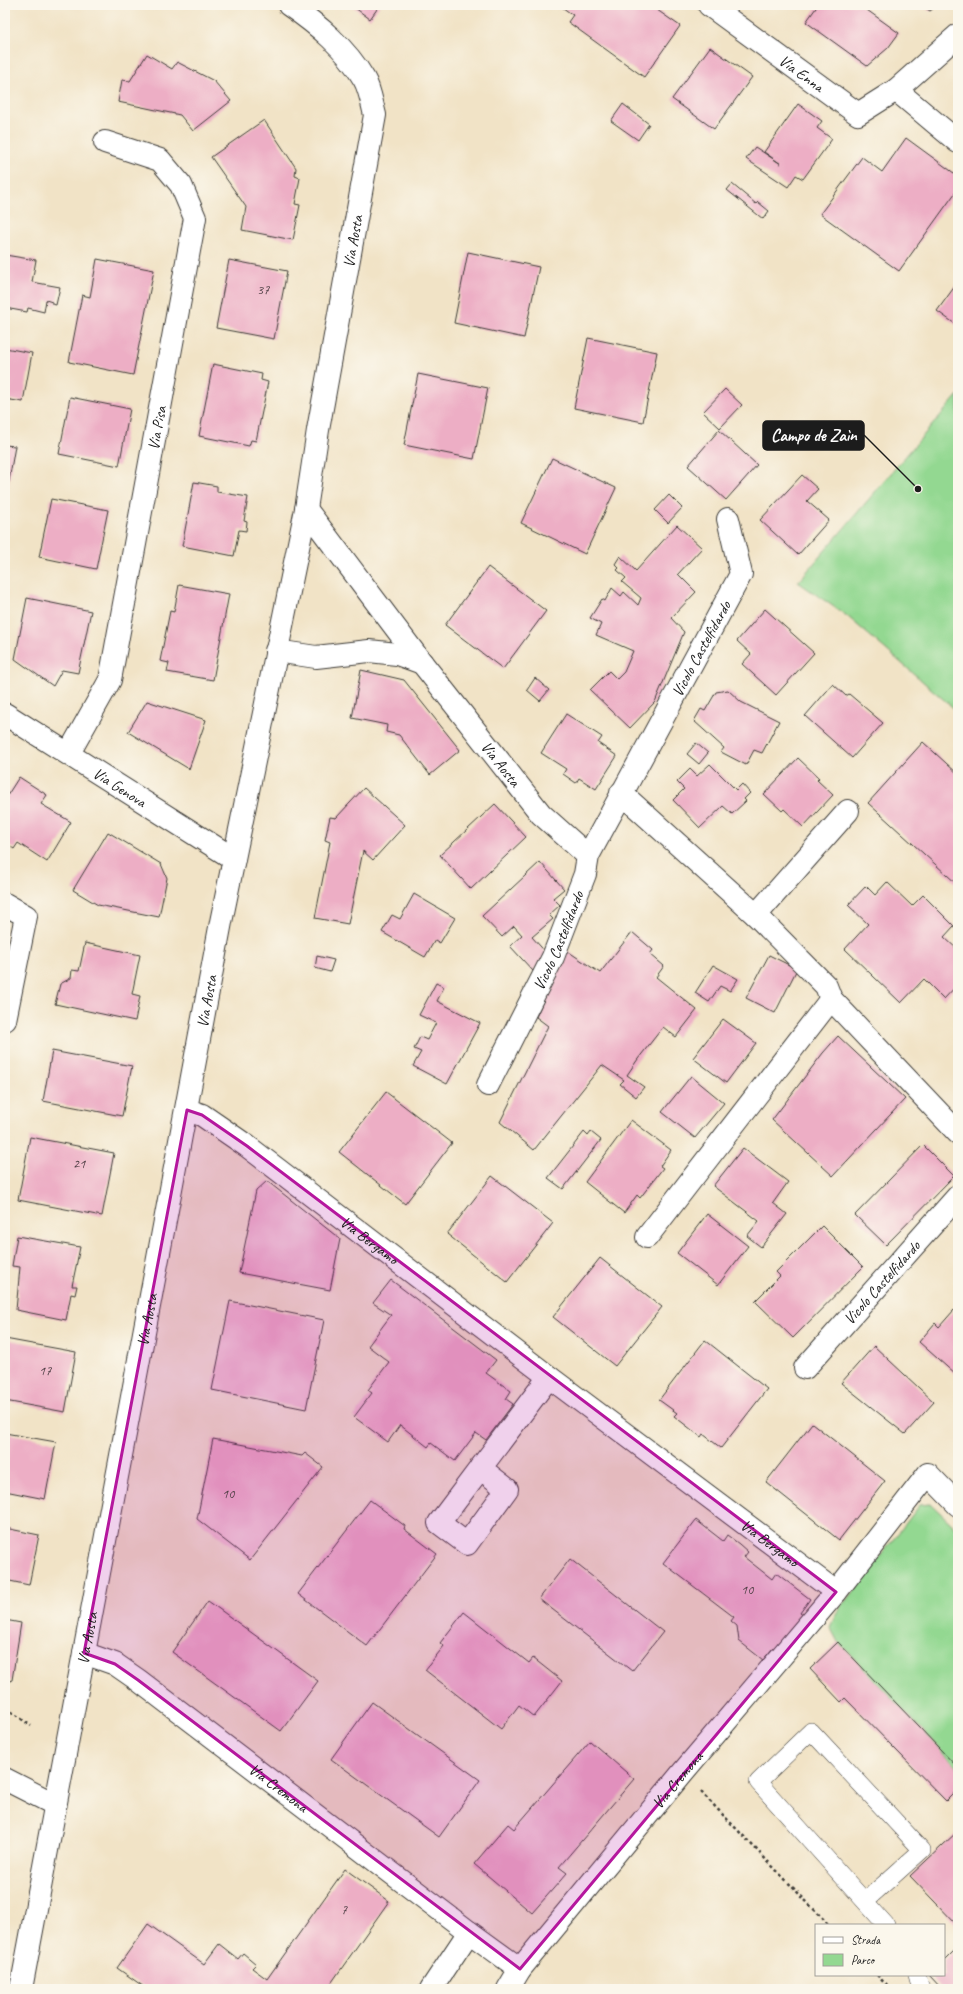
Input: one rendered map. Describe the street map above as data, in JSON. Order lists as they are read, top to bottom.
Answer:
{
  "streets": {
    "street": [
      "Via Enna",
      "Via Aosta",
      "Via Pisa",
      "Vicolo Castelfidardo",
      "Via Genova",
      "Via Bergamo",
      "Via Cremona"
    ]
  },
  "crossings": [
    ["Via Aosta", "Vicolo Castelfidardo"],
    ["Via Aosta", "Via Genova"],
    ["Via Aosta", "Via Bergamo"],
    ["Via Aosta", "Via Cremona"],
    ["Via Pisa", "Via Genova"],
    ["Via Bergamo", "Via Cremona"]
  ],
  "places": ["Campo de Zaìn"],
  "house_numbers": [
    "37",
    "21",
    "17",
    "10",
    "10",
    "7"
  ],
  "legend": ["Strada", "Parco"]
}
